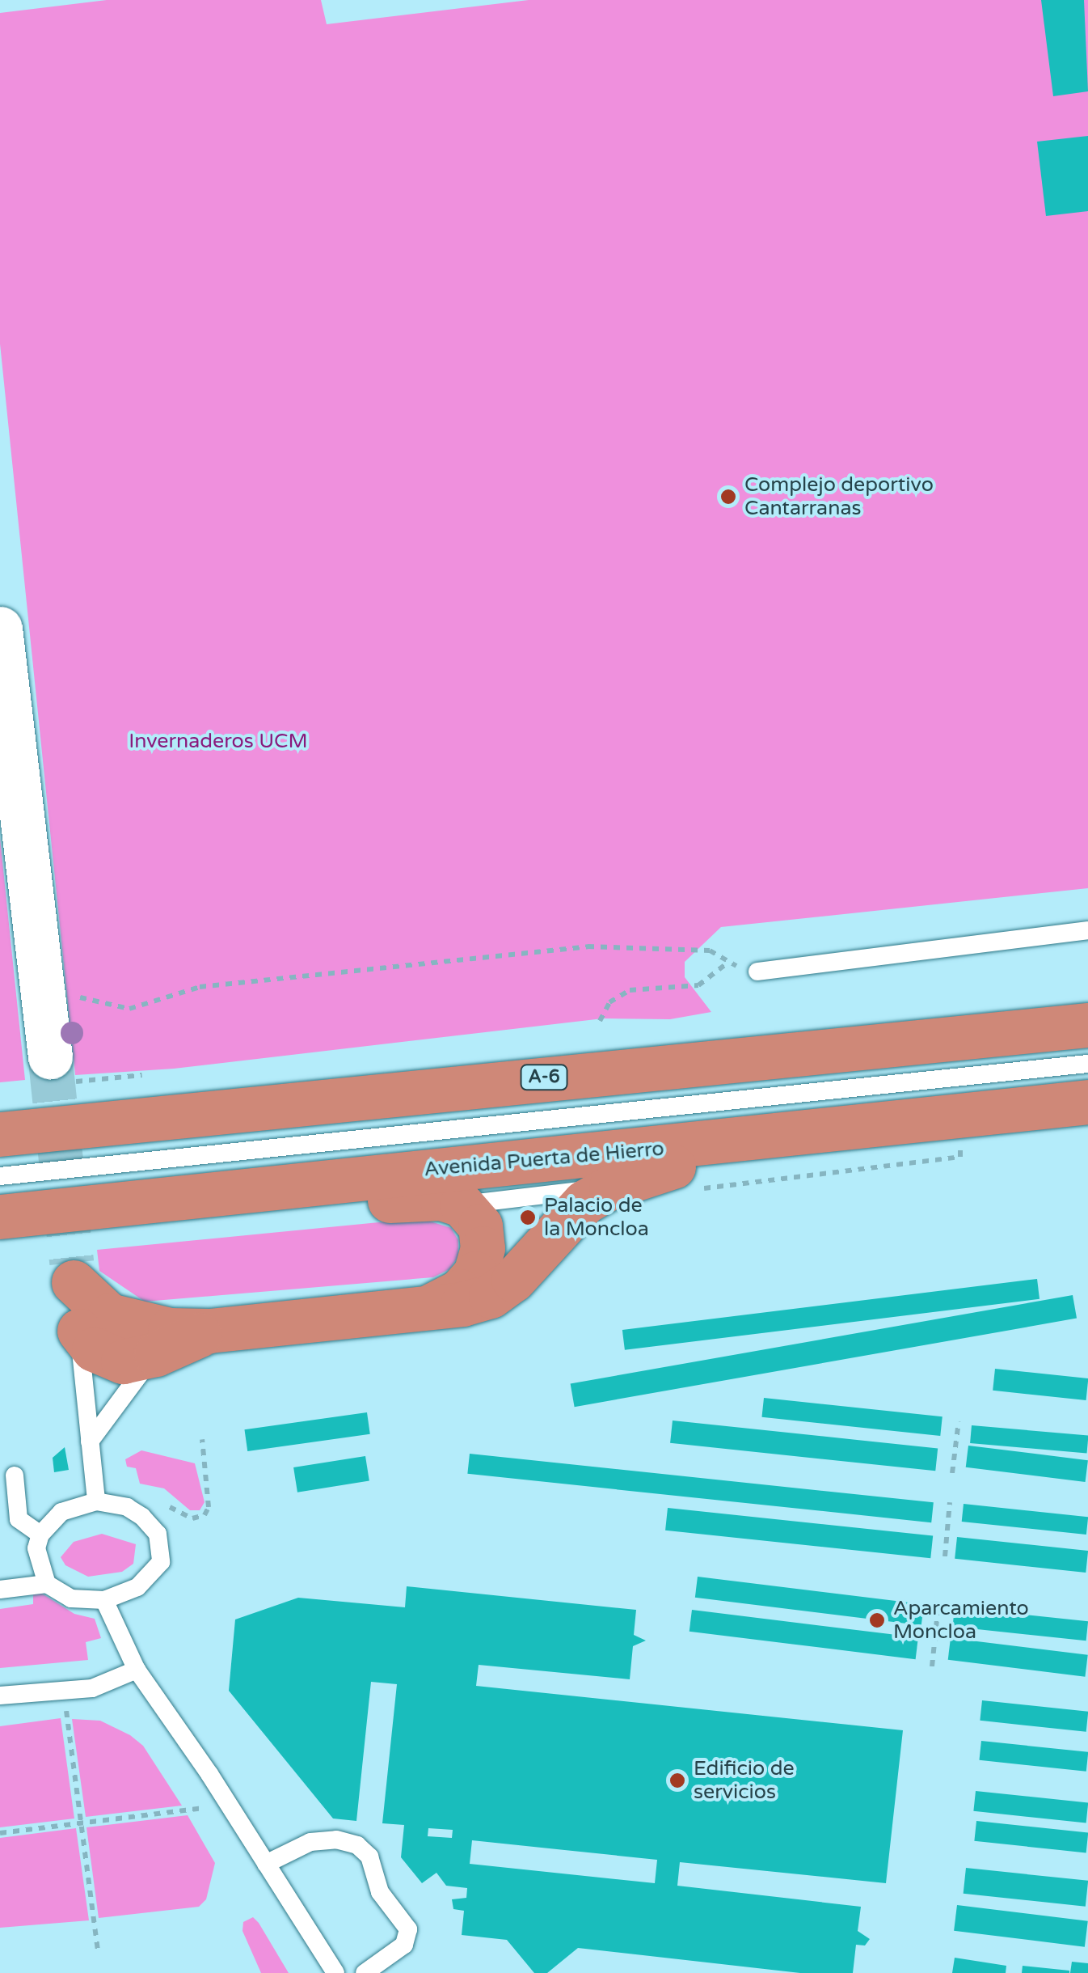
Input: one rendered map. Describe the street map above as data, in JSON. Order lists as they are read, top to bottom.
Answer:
{
  "streets": {
    "highway": ["A-6", "Avenida Puerta de Hierro"]
  },
  "parks": ["Invernaderos UCM"],
  "places": [
    "Complejo deportivo Cantarranas",
    "Palacio de la Moncloa",
    "Aparcamiento Moncloa",
    "Edificio de servicios"
  ]
}
